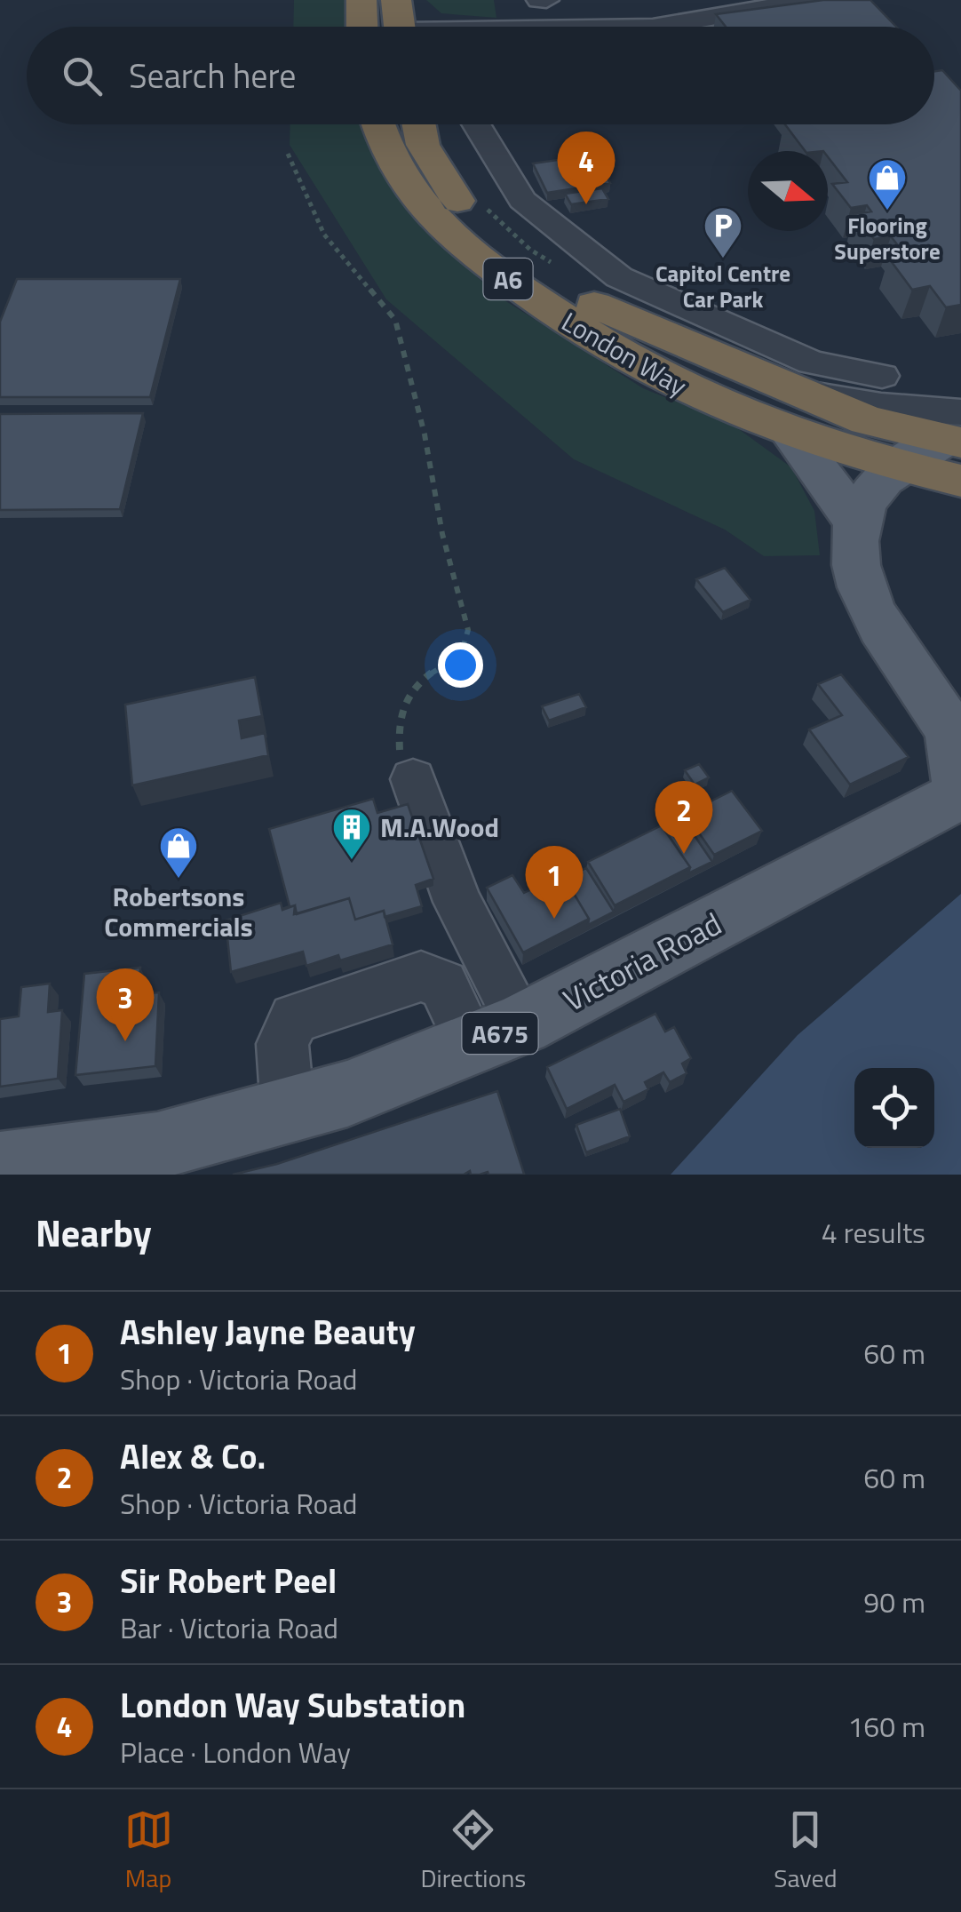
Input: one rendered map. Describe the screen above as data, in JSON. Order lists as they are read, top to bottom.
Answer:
{
  "streets": {
    "highway": ["A6", "London Way"],
    "main road": ["Victoria Road", "A675"]
  },
  "crossings": [
    ["Victoria Road", "A675"]
  ],
  "places": {
    "shop": ["Flooring Superstore", "Robertsons Commercials"],
    "parking": ["Capitol Centre Car Park"],
    "building": ["M.A.Wood"]
  },
  "north": "right",
  "page": {
    "search": "Search here",
    "pins": [
      "4",
      "2",
      "1",
      "3"
    ],
    "heading": ["Nearby", "4 results"],
    "list": [
      {
        "mark": "1",
        "name": "Ashley Jayne Beauty",
        "note": "Shop · Victoria Road",
        "value": "60 m"
      },
      {
        "mark": "2",
        "name": "Alex & Co.",
        "note": "Shop · Victoria Road",
        "value": "60 m"
      },
      {
        "mark": "3",
        "name": "Sir Robert Peel",
        "note": "Bar · Victoria Road",
        "value": "90 m"
      },
      {
        "mark": "4",
        "name": "London Way Substation",
        "note": "Place · London Way",
        "value": "160 m"
      }
    ],
    "nav": ["Map", "Directions", "Saved"]
  }
}
